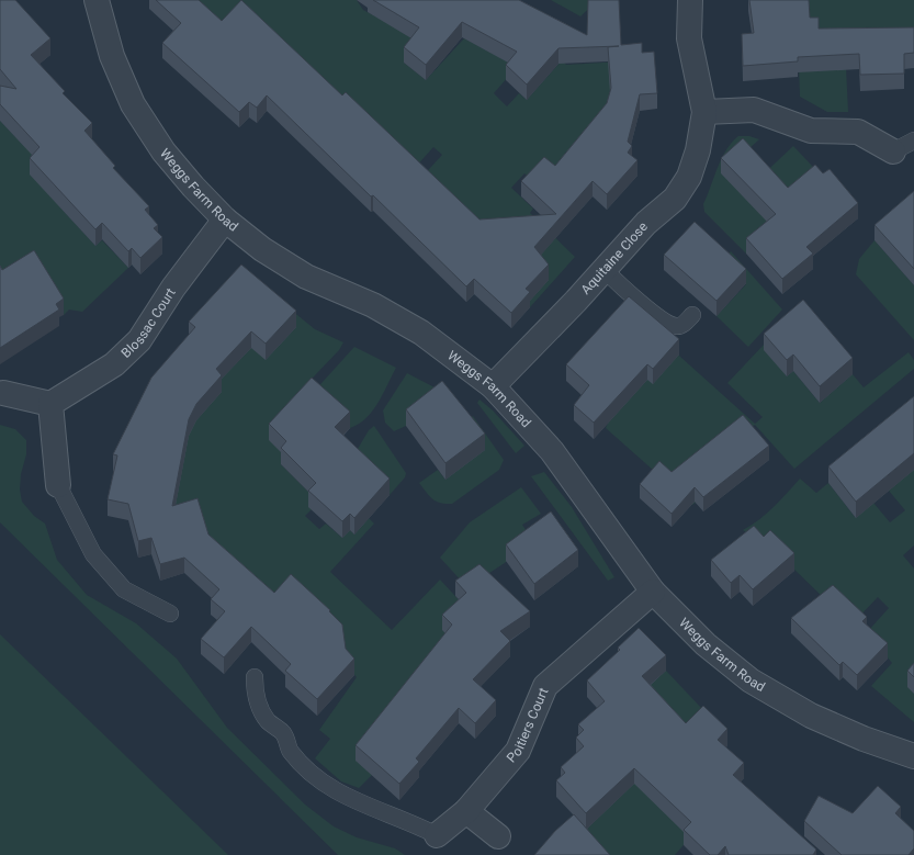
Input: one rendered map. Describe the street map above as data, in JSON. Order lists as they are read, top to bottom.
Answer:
{
  "streets": {
    "street": [
      "Weggs Farm Road",
      "Aquitaine Close",
      "Blossac Court",
      "Poitiers Court"
    ]
  },
  "crossings": [
    ["Weggs Farm Road", "Aquitaine Close"],
    ["Weggs Farm Road", "Blossac Court"],
    ["Weggs Farm Road", "Poitiers Court"]
  ]
}
